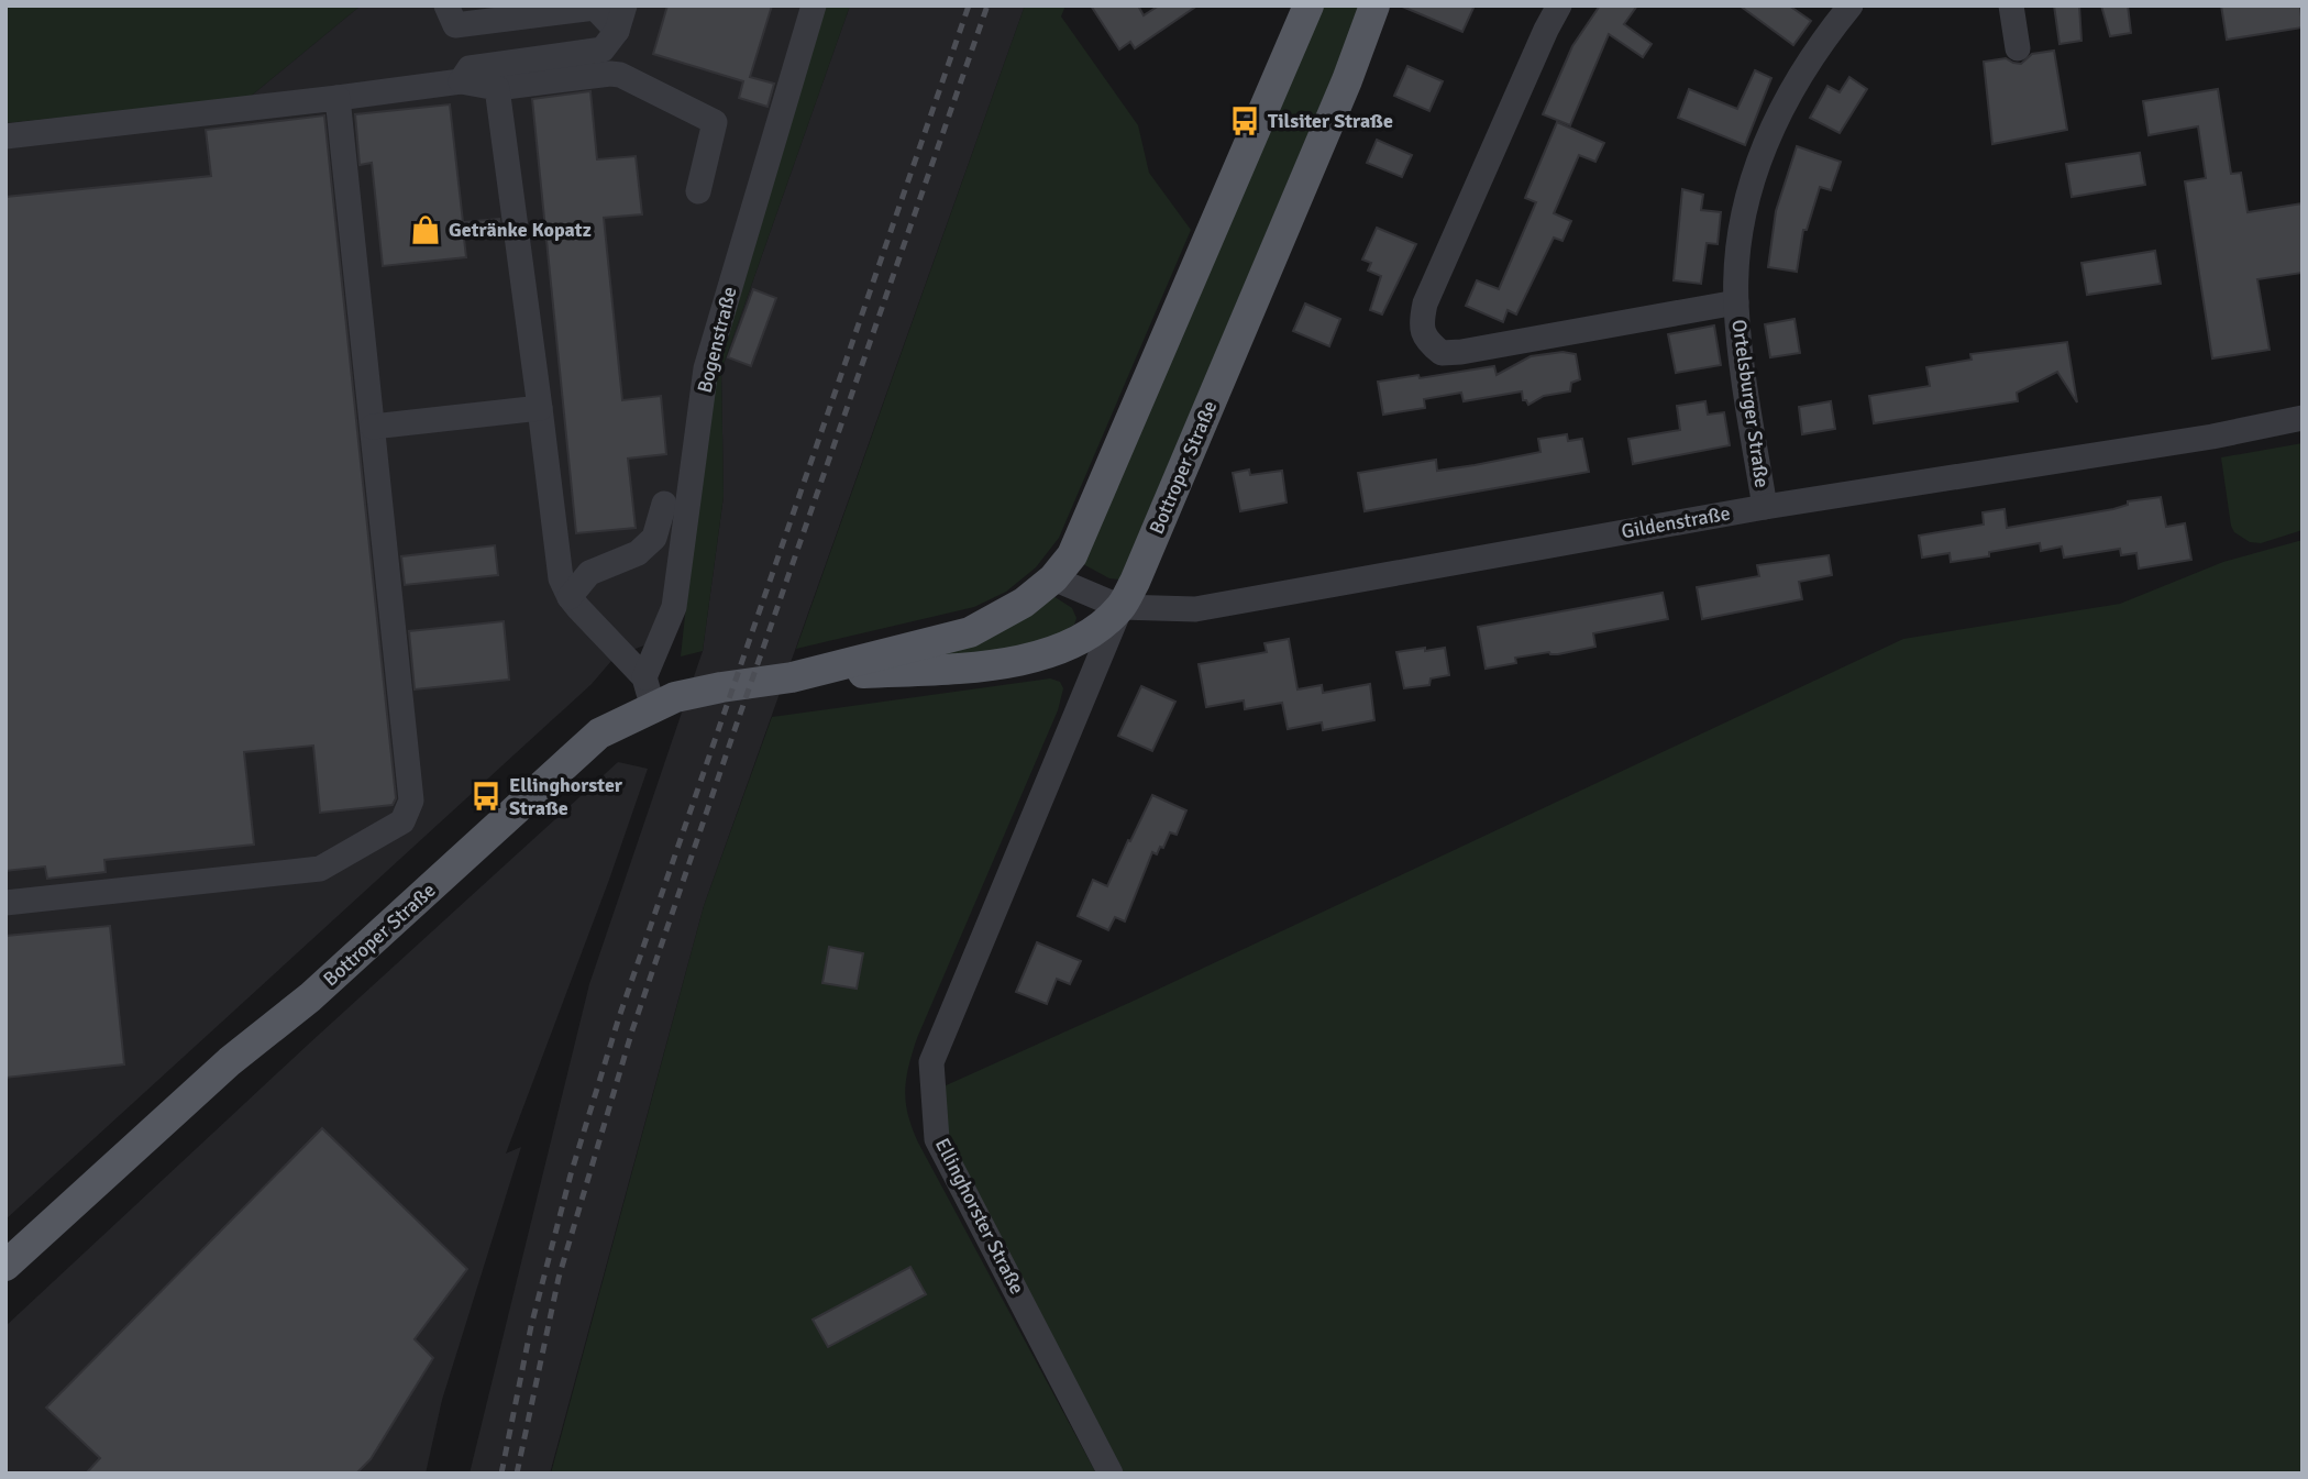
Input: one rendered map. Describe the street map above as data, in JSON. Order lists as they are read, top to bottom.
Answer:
{
  "streets": {
    "main road": ["Bottroper Straße"],
    "street": [
      "Bogenstraße",
      "Ortelsburger Straße",
      "Gildenstraße",
      "Ellinghorster Straße"
    ]
  },
  "crossings": [
    ["Ortelsburger Straße", "Gildenstraße"],
    ["Bottroper Straße", "Gildenstraße"],
    ["Bottroper Straße", "Ellinghorster Straße"],
    ["Gildenstraße", "Ellinghorster Straße"]
  ],
  "places": {
    "bus stop": ["Tilsiter Straße", "Ellinghorster Straße"],
    "shop": ["Getränke Kopatz"]
  }
}
